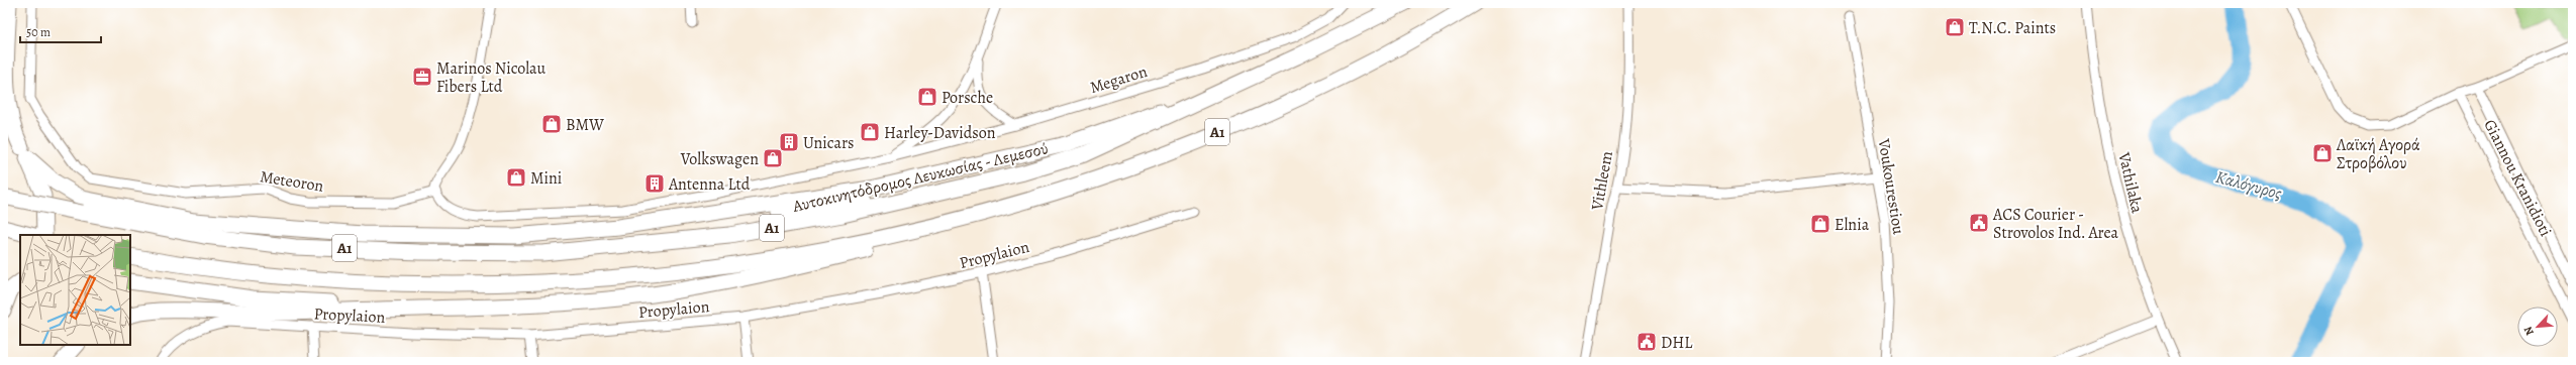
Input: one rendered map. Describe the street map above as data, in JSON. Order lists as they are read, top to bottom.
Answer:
{
  "streets": {
    "main road": ["A1", "Αυτοκινητόδρομος Λευκωσίας - Λεμεσού"],
    "street": [
      "Megaron",
      "Giannou Kranidioti",
      "Meteoron",
      "Vithleem",
      "Vathilaka",
      "Voukourestiou",
      "Propylaion"
    ]
  },
  "crossings": [
    ["Megaron", "Meteoron"]
  ],
  "water": ["Καλόγυρος"],
  "places": {
    "shop": [
      "T.N.C. Paints",
      "Porsche",
      "BMW",
      "Harley-Davidson",
      "Λαϊκή Αγορά Στροβόλου",
      "Volkswagen",
      "Mini",
      "Elnia"
    ],
    "office": ["Marinos Nicolau Fibers Ltd"],
    "building": ["Unicars", "Antenna Ltd"],
    "public building": ["ACS Courier - Strovolos Ind. Area", "DHL"]
  },
  "scale_bar": "50 m",
  "north": "bottom left"
}
